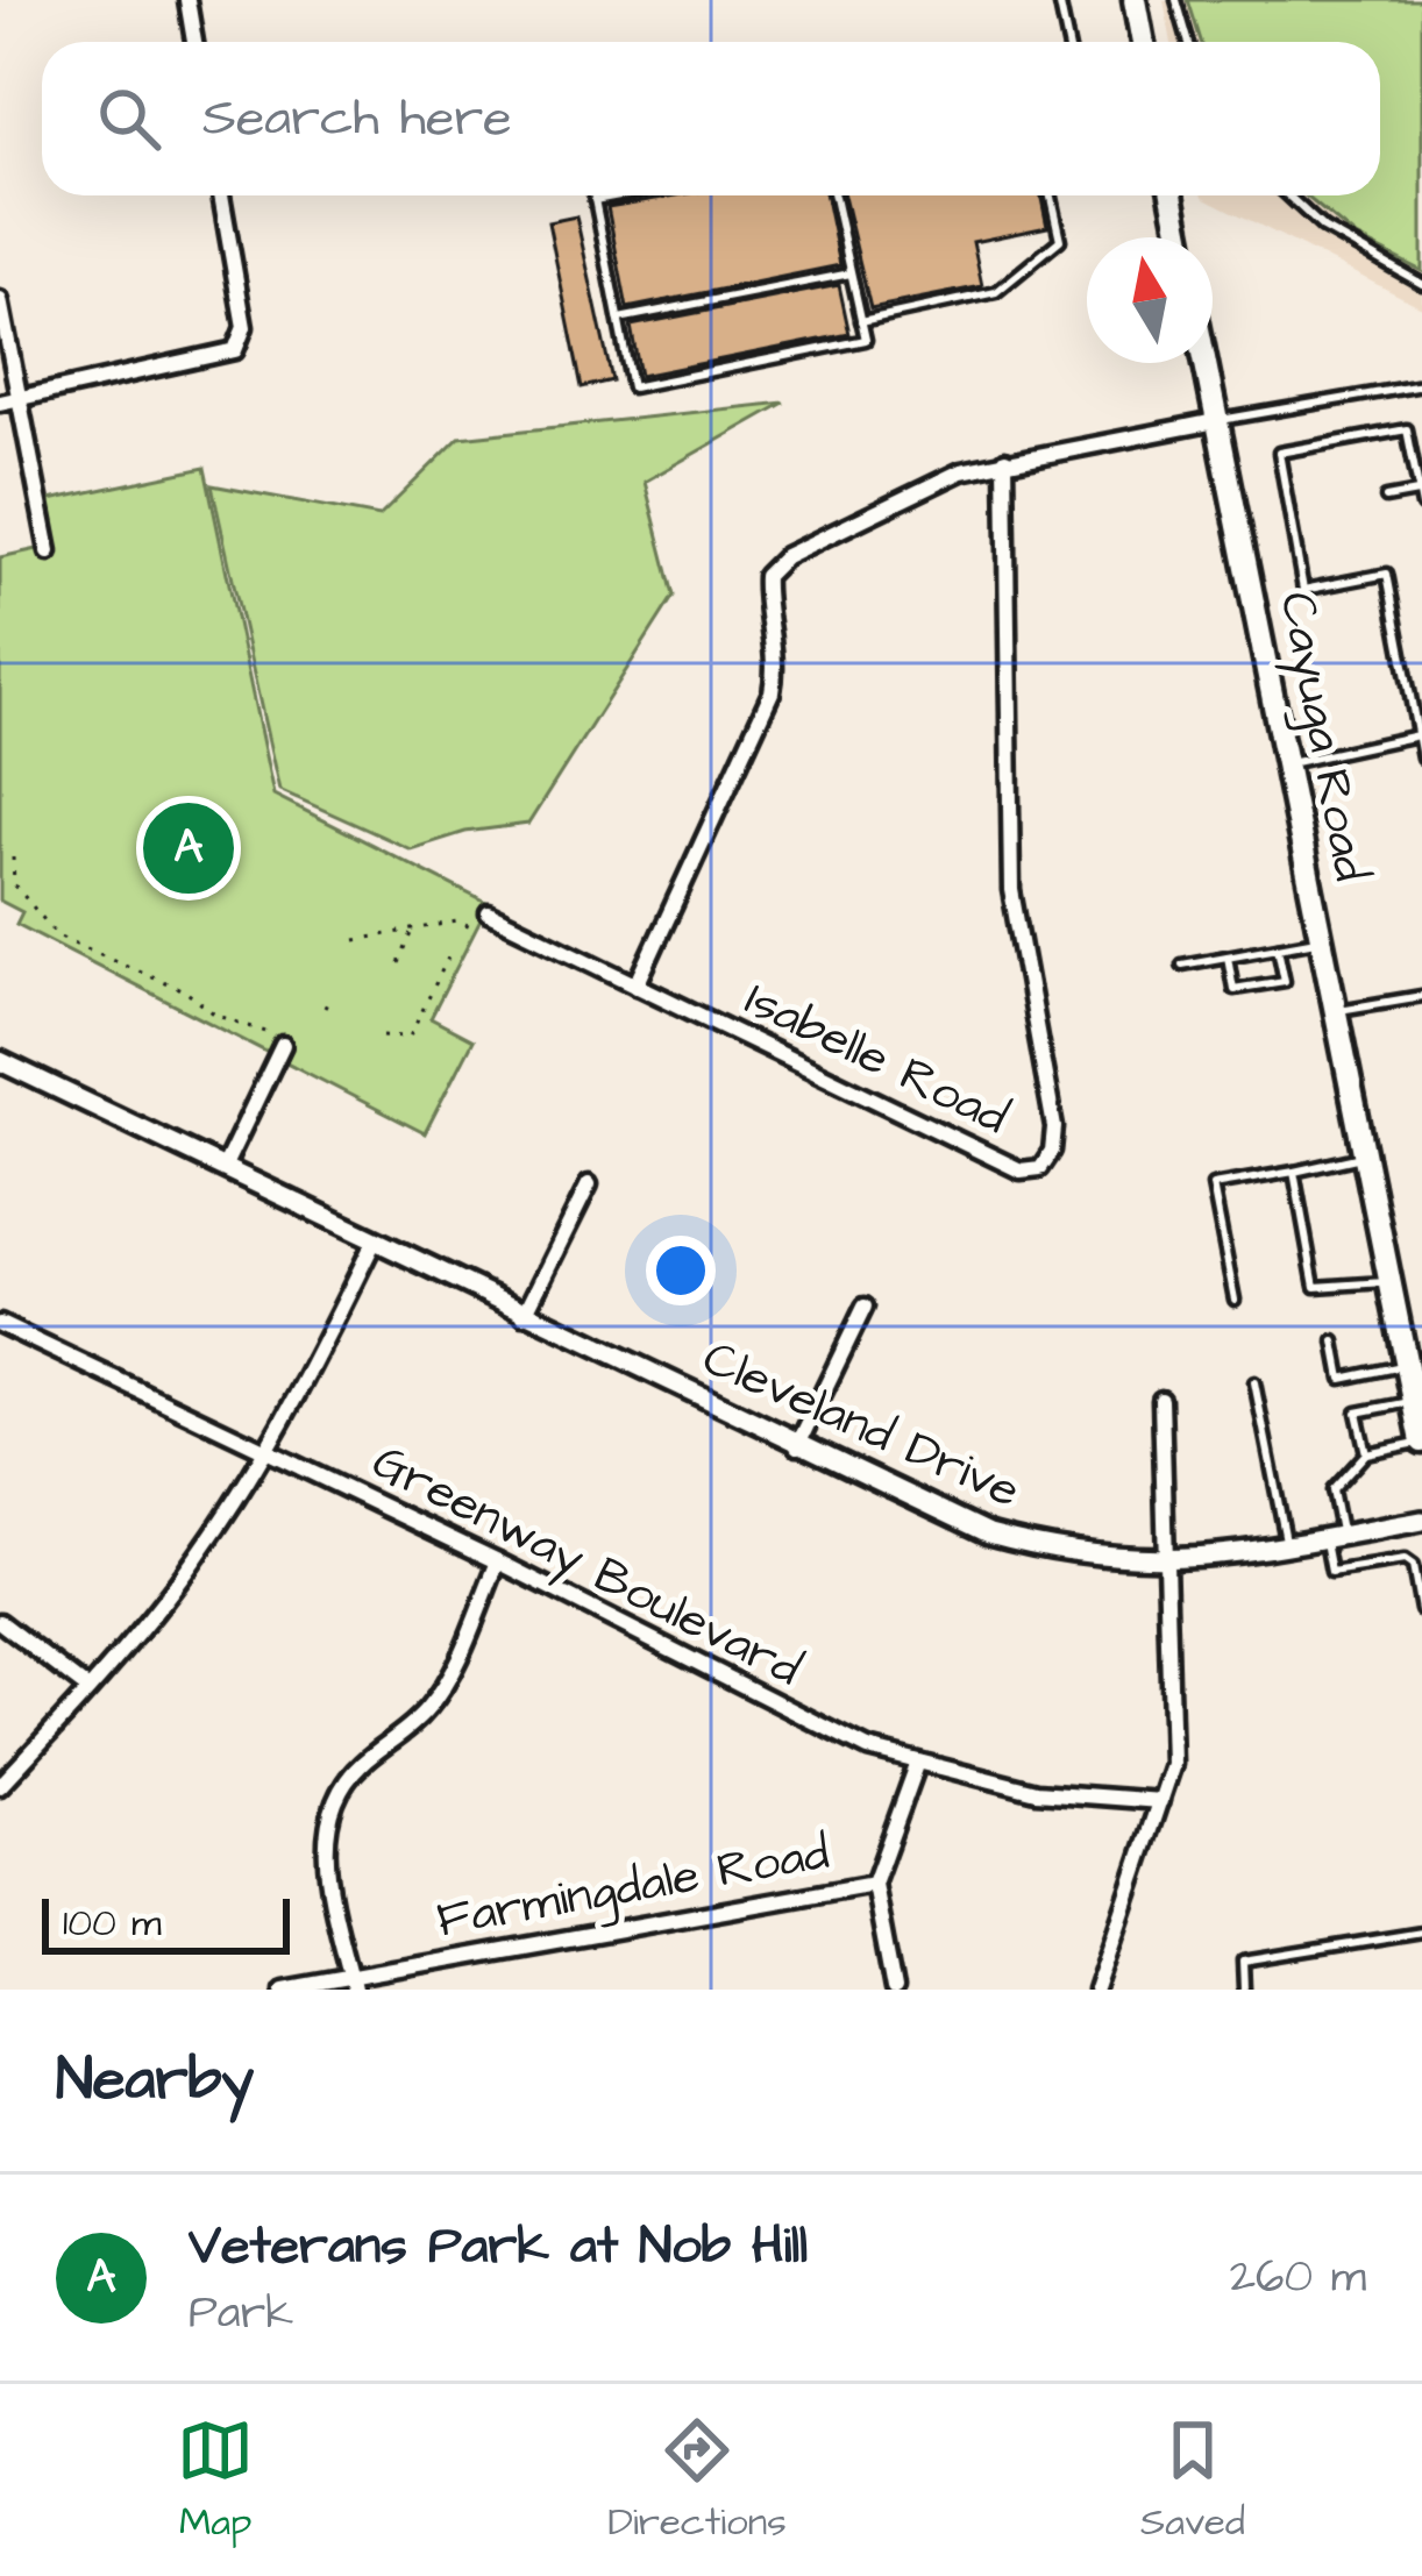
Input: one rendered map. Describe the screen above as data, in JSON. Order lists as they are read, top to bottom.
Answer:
{
  "streets": {
    "main road": ["Cayuga Road"],
    "street": [
      "Isabelle Road",
      "Cleveland Drive",
      "Greenway Boulevard",
      "Farmingdale Road"
    ]
  },
  "crossings": [
    ["Greenway Boulevard", "Farmingdale Road"]
  ],
  "scale_bar": "100 m",
  "north": "top",
  "page": {
    "search": "Search here",
    "pins": "A",
    "scale": "100 m",
    "heading": "Nearby",
    "list": [
      {
        "mark": "A",
        "name": "Veterans Park at Nob Hill",
        "note": "Park",
        "value": "260 m"
      }
    ],
    "nav": ["Map", "Directions", "Saved"]
  }
}
